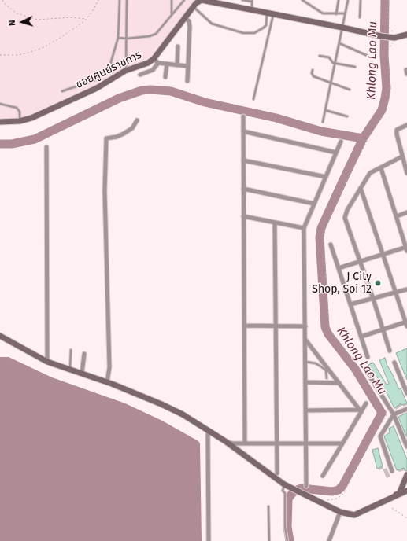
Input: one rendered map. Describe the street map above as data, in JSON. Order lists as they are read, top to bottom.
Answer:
{
  "streets": {
    "street": ["ซอยศูนย์ราชการ"]
  },
  "water": ["Khlong Lao Mu"],
  "places": ["J City Shop, Soi 12"],
  "north": "left"
}
